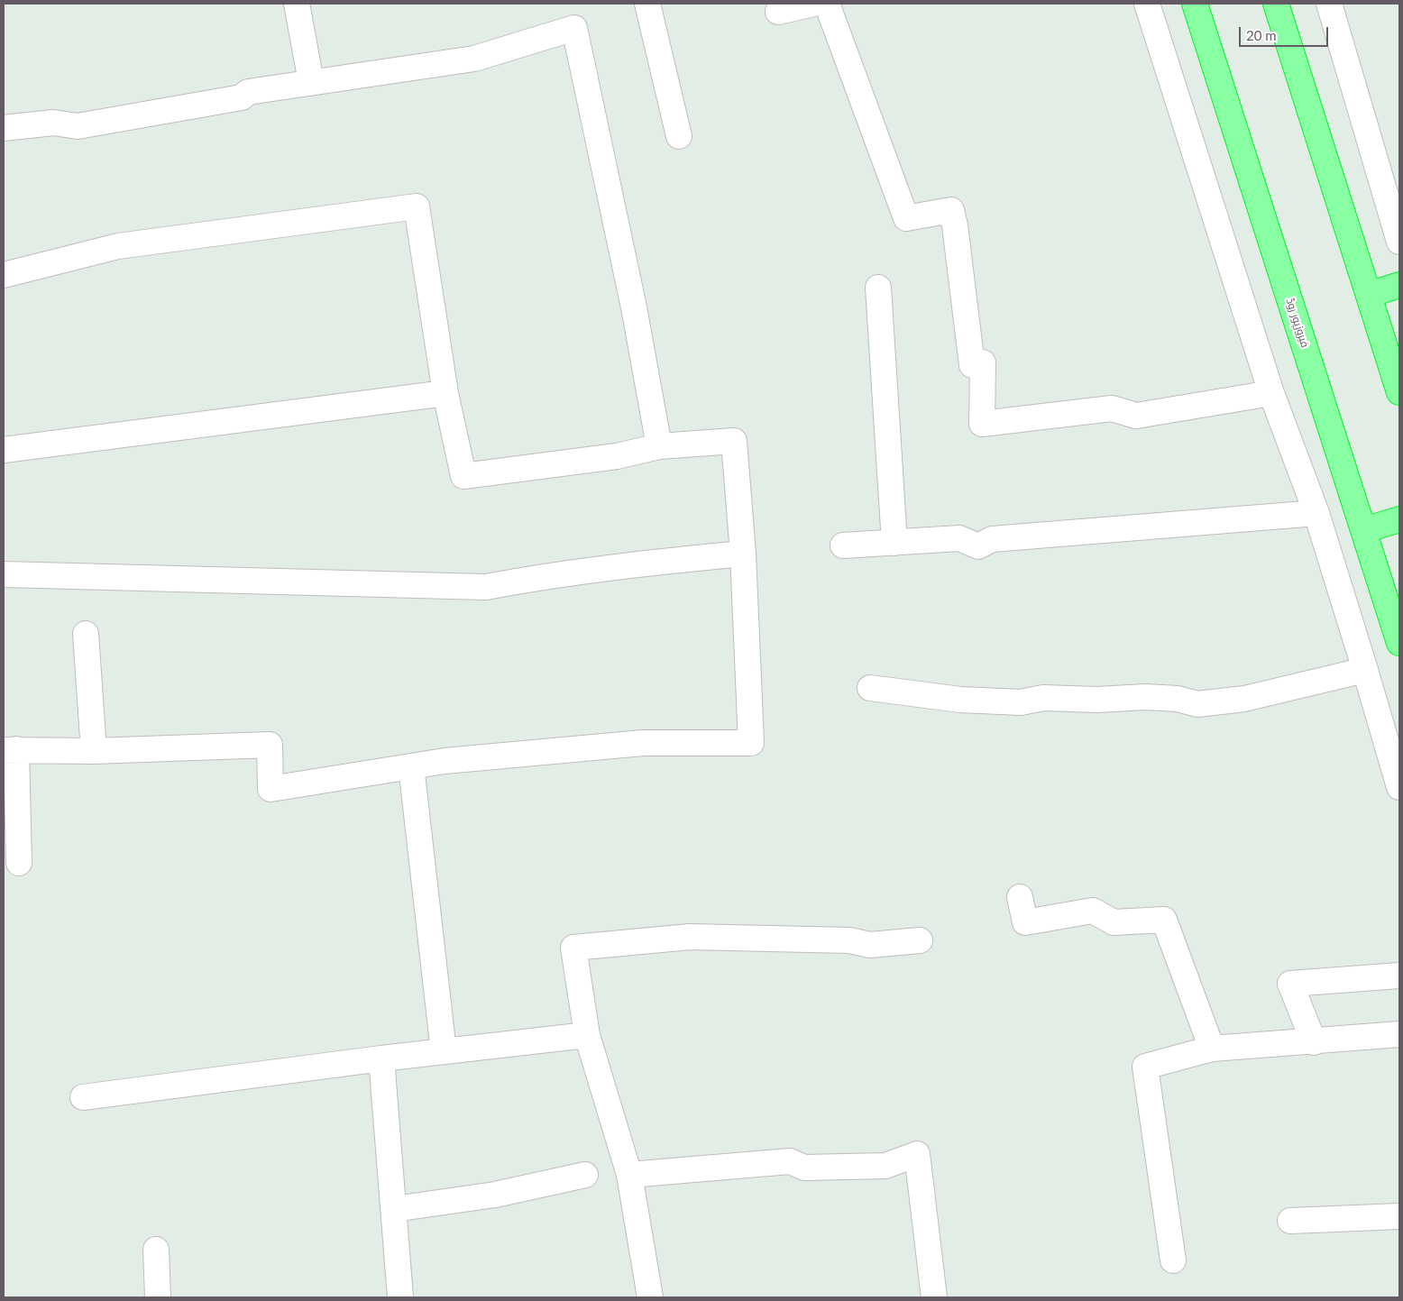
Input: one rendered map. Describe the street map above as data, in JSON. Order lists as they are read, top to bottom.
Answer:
{
  "streets": {
    "highway": ["فیروزپور روڈ"]
  },
  "scale_bar": "20 m"
}
